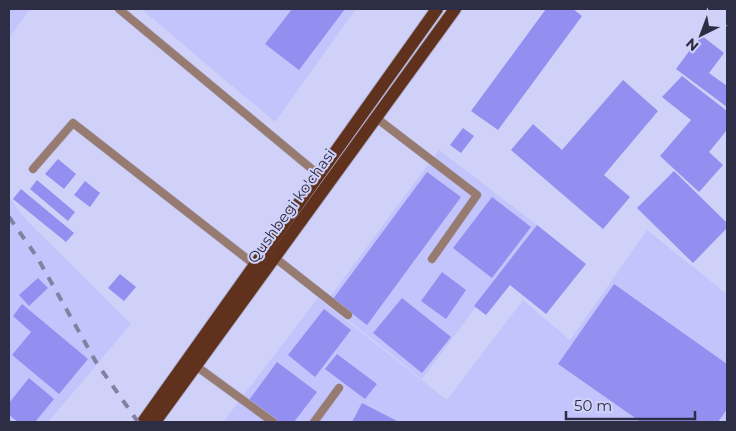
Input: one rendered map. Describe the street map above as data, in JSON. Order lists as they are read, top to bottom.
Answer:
{
  "streets": {
    "main road": ["Qushbegi ko'chasi"]
  },
  "scale_bar": "50 m",
  "north": "bottom left"
}
